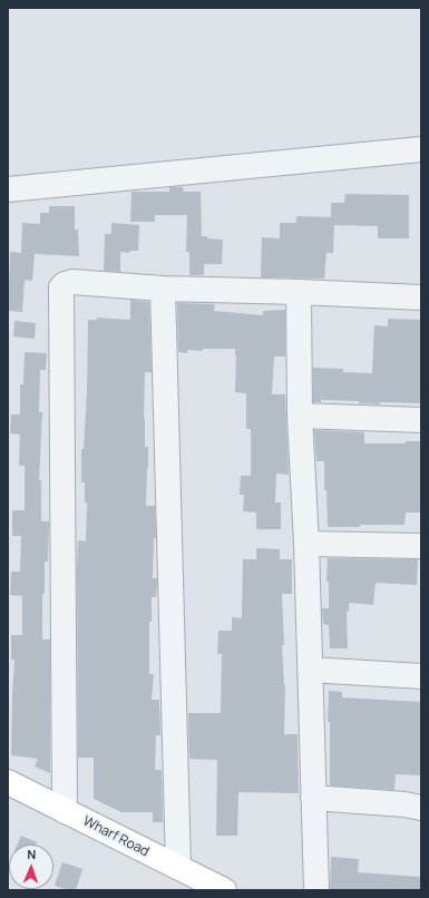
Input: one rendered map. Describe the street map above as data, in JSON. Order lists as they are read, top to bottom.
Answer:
{
  "streets": {
    "main road": ["Wharf Road"]
  },
  "north": "top"
}
